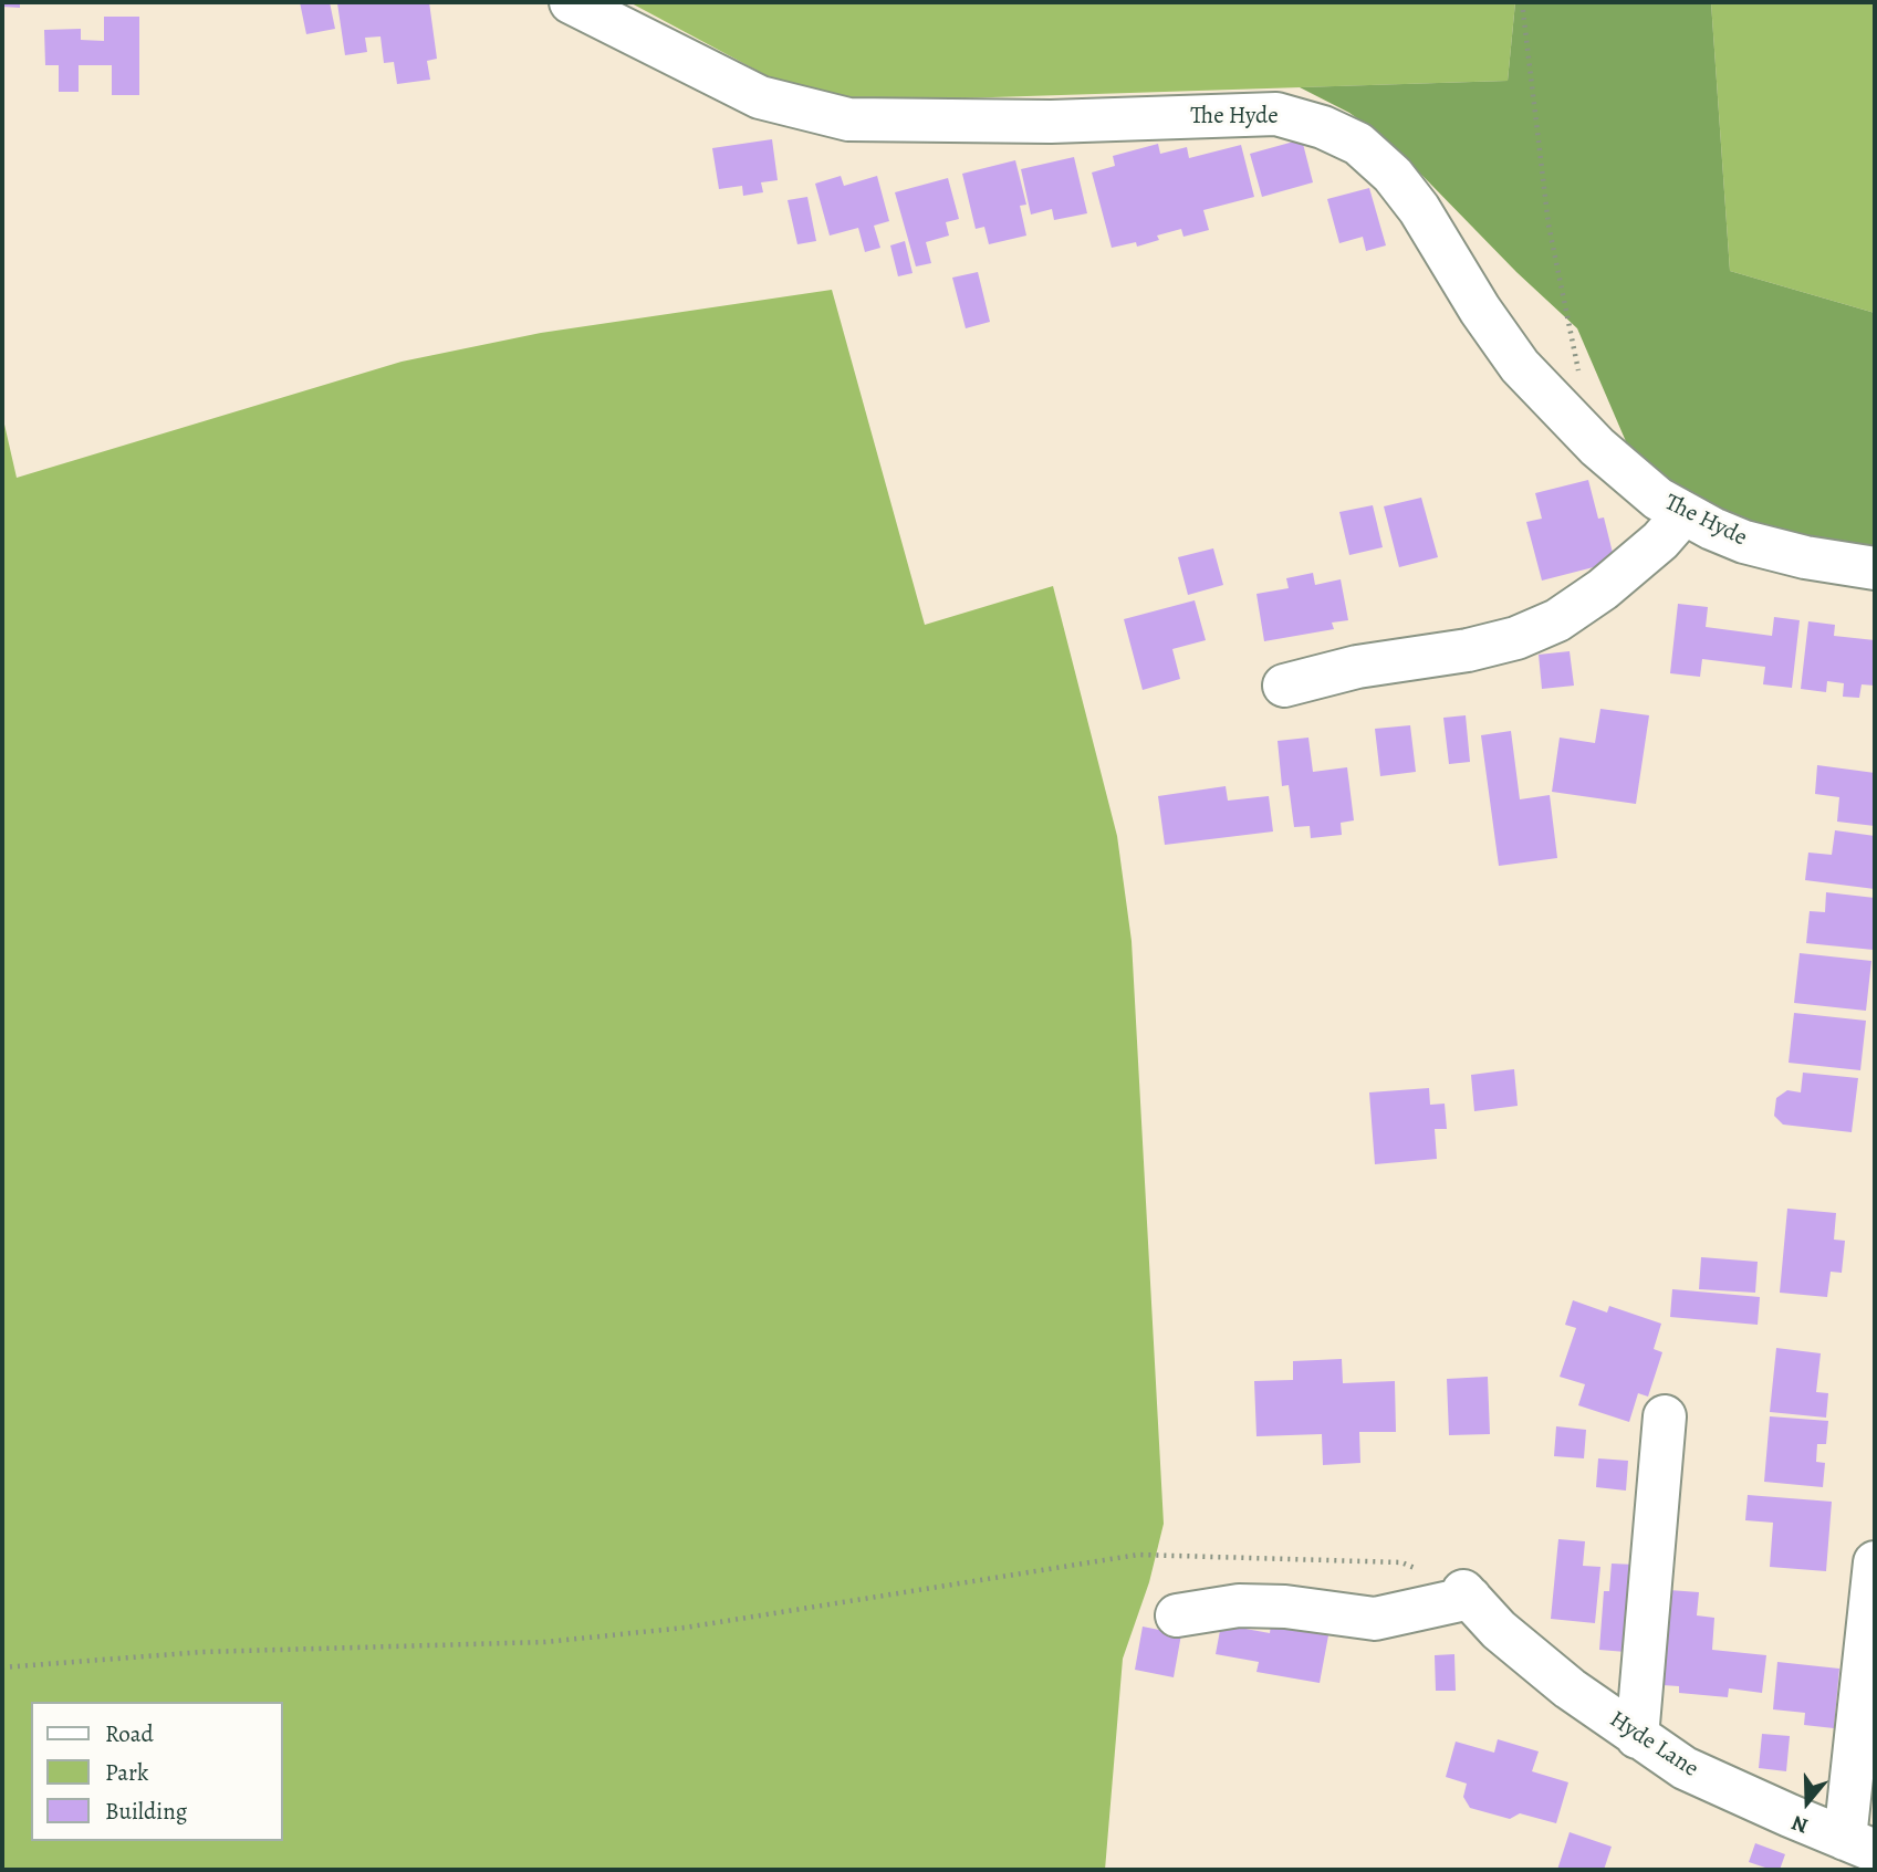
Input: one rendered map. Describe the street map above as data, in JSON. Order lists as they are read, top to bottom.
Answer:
{
  "streets": {
    "street": ["The Hyde", "Hyde Lane"]
  },
  "legend": ["Road", "Park", "Building"],
  "north": "bottom"
}
